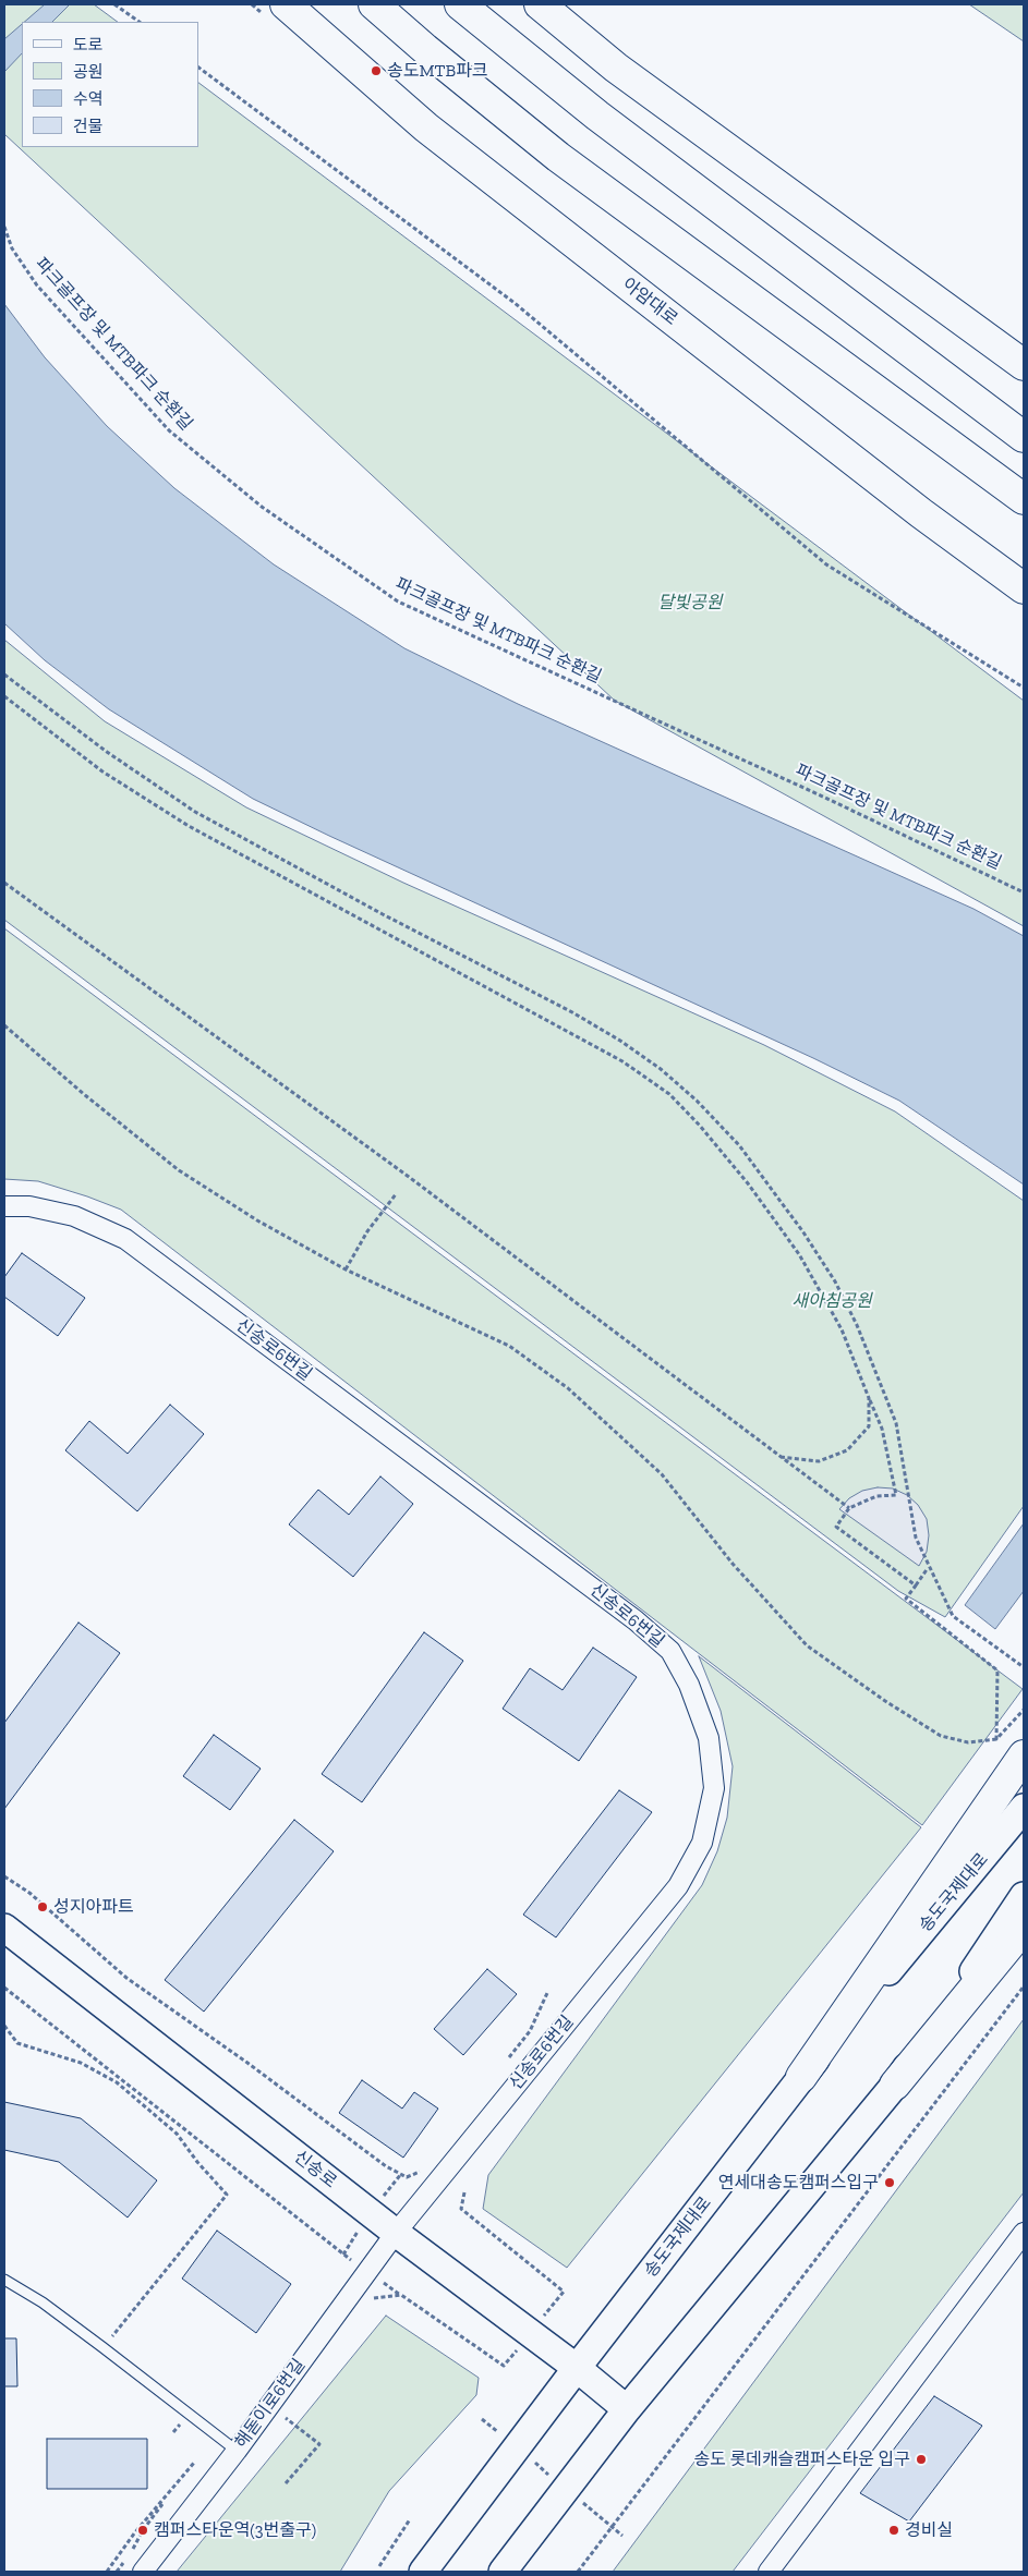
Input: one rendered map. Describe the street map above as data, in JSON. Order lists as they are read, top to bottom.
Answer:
{
  "streets": {
    "main road": ["아암대로", "송도국제대로", "신송로"],
    "street": ["신송로6번길", "해돋이로6번길"],
    "path": ["파크골프장 및 MTB파크 순환길"]
  },
  "crossings": [
    ["신송로6번길", "신송로"],
    ["신송로6번길", "해돋이로6번길"],
    ["송도국제대로", "신송로"],
    ["신송로", "해돋이로6번길"]
  ],
  "parks": ["달빛공원", "새아침공원"],
  "places": [
    "송도MTB파크",
    "성지아파트",
    "연세대송도캠퍼스입구",
    "송도 롯데캐슬캠퍼스타운 입구",
    "캠퍼스타운역(3번출구)",
    "경비실"
  ],
  "legend": [
    "도로",
    "공원",
    "수역",
    "건물"
  ]
}
